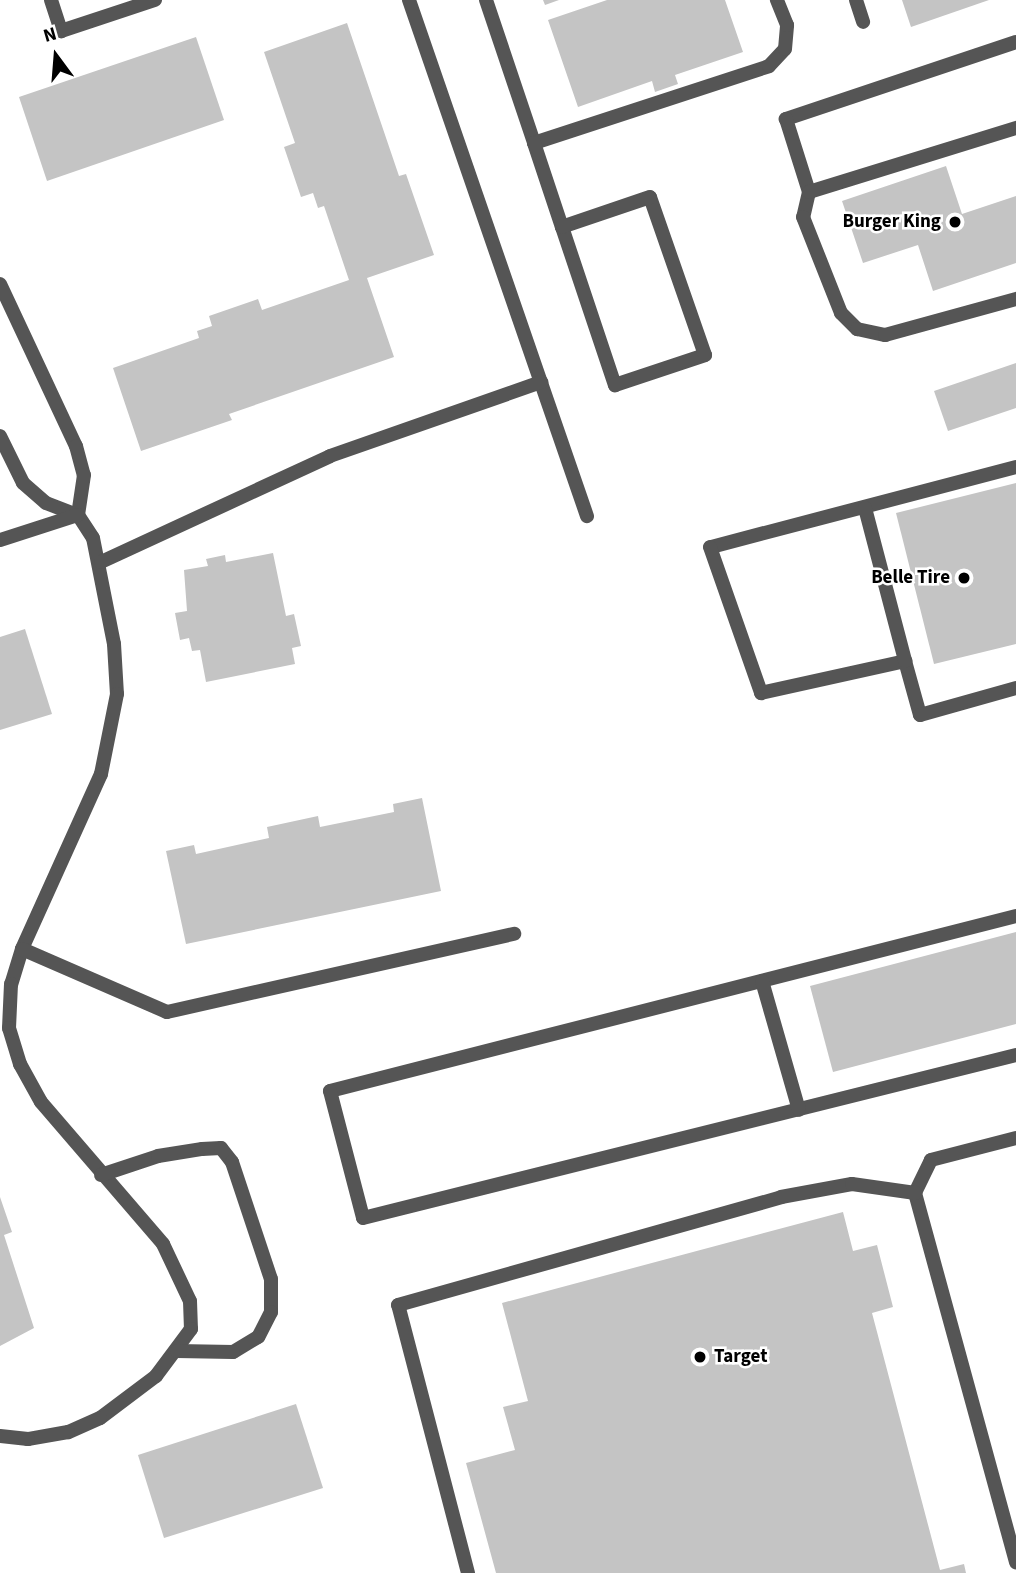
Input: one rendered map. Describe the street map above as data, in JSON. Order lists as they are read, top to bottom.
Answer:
{
  "places": ["Burger King", "Belle Tire", "Target"],
  "north": "top"
}
